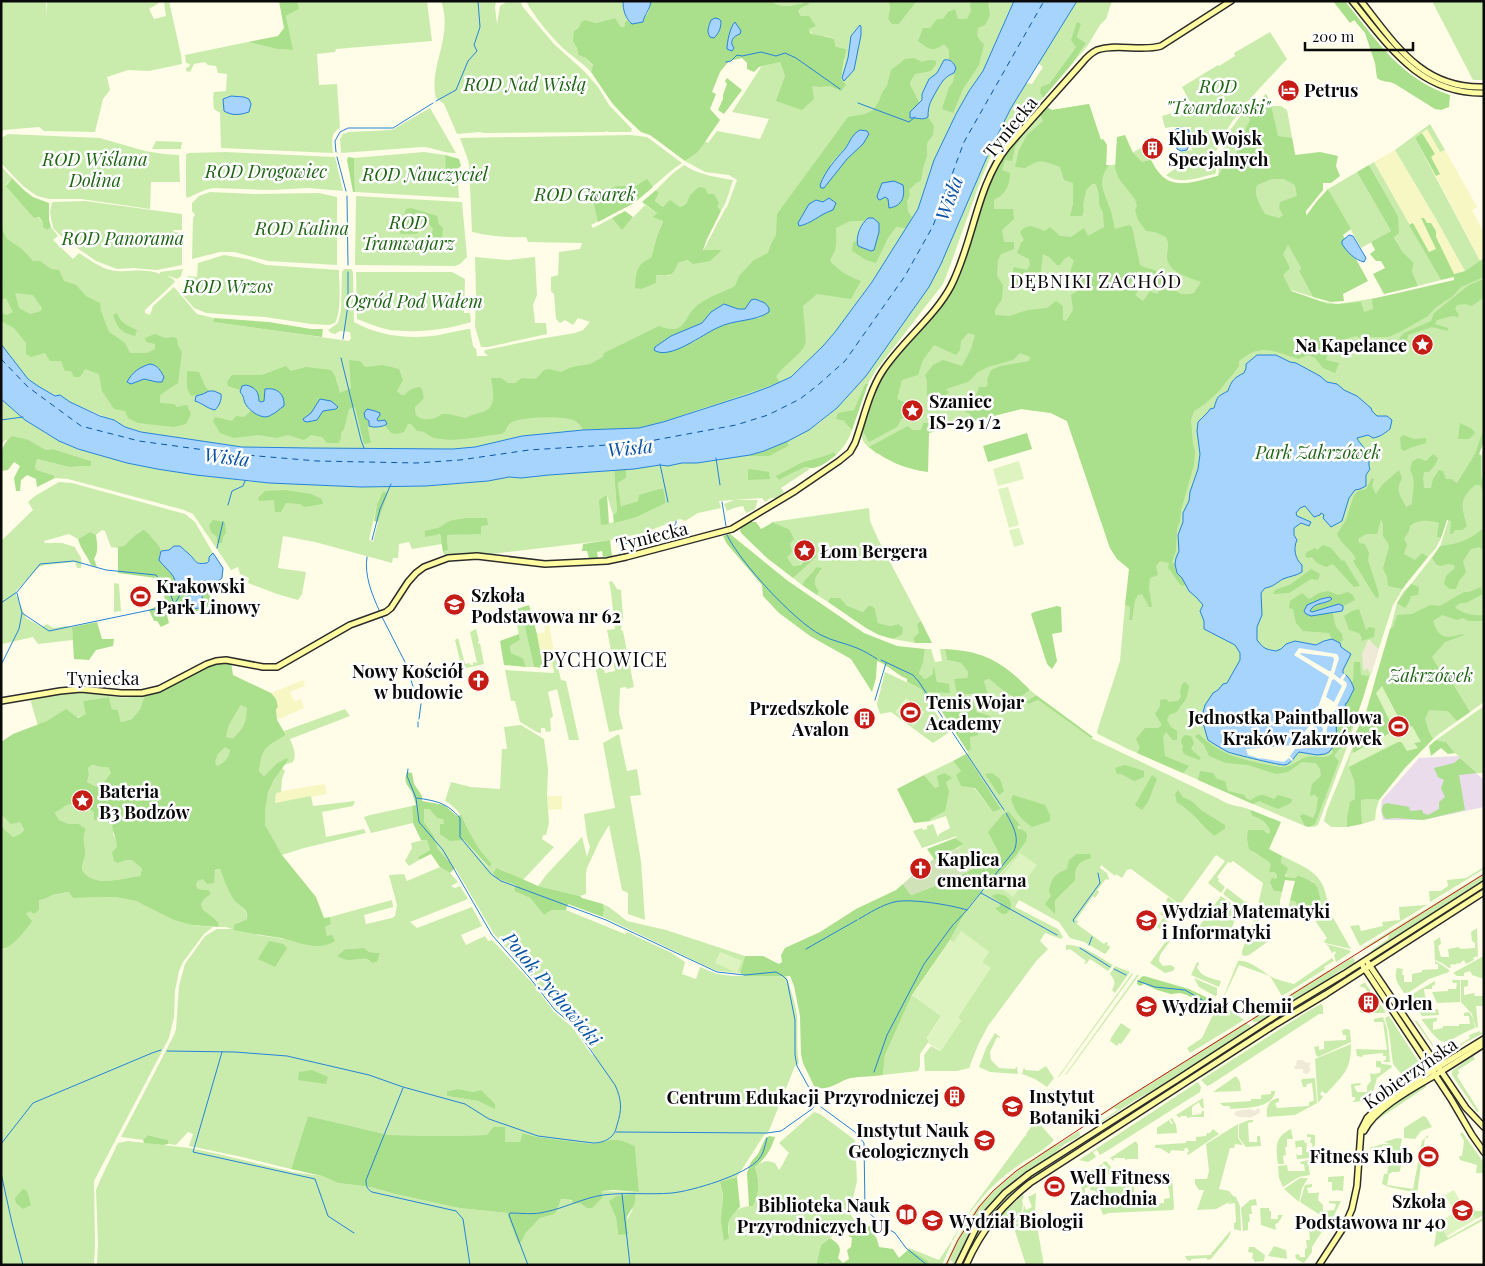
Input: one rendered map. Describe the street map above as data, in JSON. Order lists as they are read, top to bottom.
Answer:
{
  "streets": {
    "main road": ["Tyniecka", "Kobierzyńska"]
  },
  "districts": ["DĘBNIKI ZACHÓD", "PYCHOWICE"],
  "water": ["Wisła", "Potok Pychowicki"],
  "parks": [
    "ROD Nad Wisłą",
    "ROD \"Twardowski\"",
    "ROD Wiślana Dolina",
    "ROD Drogowiec",
    "ROD Nauczyciel",
    "ROD Gwarek",
    "ROD Tramwajarz",
    "ROD Kalina",
    "ROD Panorama",
    "ROD Wrzos",
    "Ogród Pod Wałem",
    "Park Zakrzówek",
    "Zakrzówek"
  ],
  "places": {
    "hotel": ["Petrus"],
    "building": [
      "Klub Wojsk Specjalnych",
      "Przedszkole Avalon",
      "Orlen",
      "Centrum Edukacji Przyrodniczej"
    ],
    "place": [
      "Na Kapelance",
      "Szaniec IS-29 1/2",
      "Łom Bergera",
      "Bateria B3 Bodzów"
    ],
    "sports": [
      "Krakowski Park Linowy",
      "Tenis Wojar Academy",
      "Jednostka Paintballowa Kraków Zakrzówek",
      "Fitness Klub",
      "Well Fitness Zachodnia"
    ],
    "school or university": [
      "Szkoła Podstawowa nr 62",
      "Wydział Matematyki i Informatyki",
      "Wydział Chemii",
      "Instytut Botaniki",
      "Instytut Nauk Geologicznych",
      "Szkoła Podstawowa nr 40",
      "Wydział Biologii"
    ],
    "church": ["Nowy Kościół w budowie", "Kaplica cmentarna"],
    "library": ["Biblioteka Nauk Przyrodniczych UJ"]
  },
  "scale_bar": "200 m"
}
